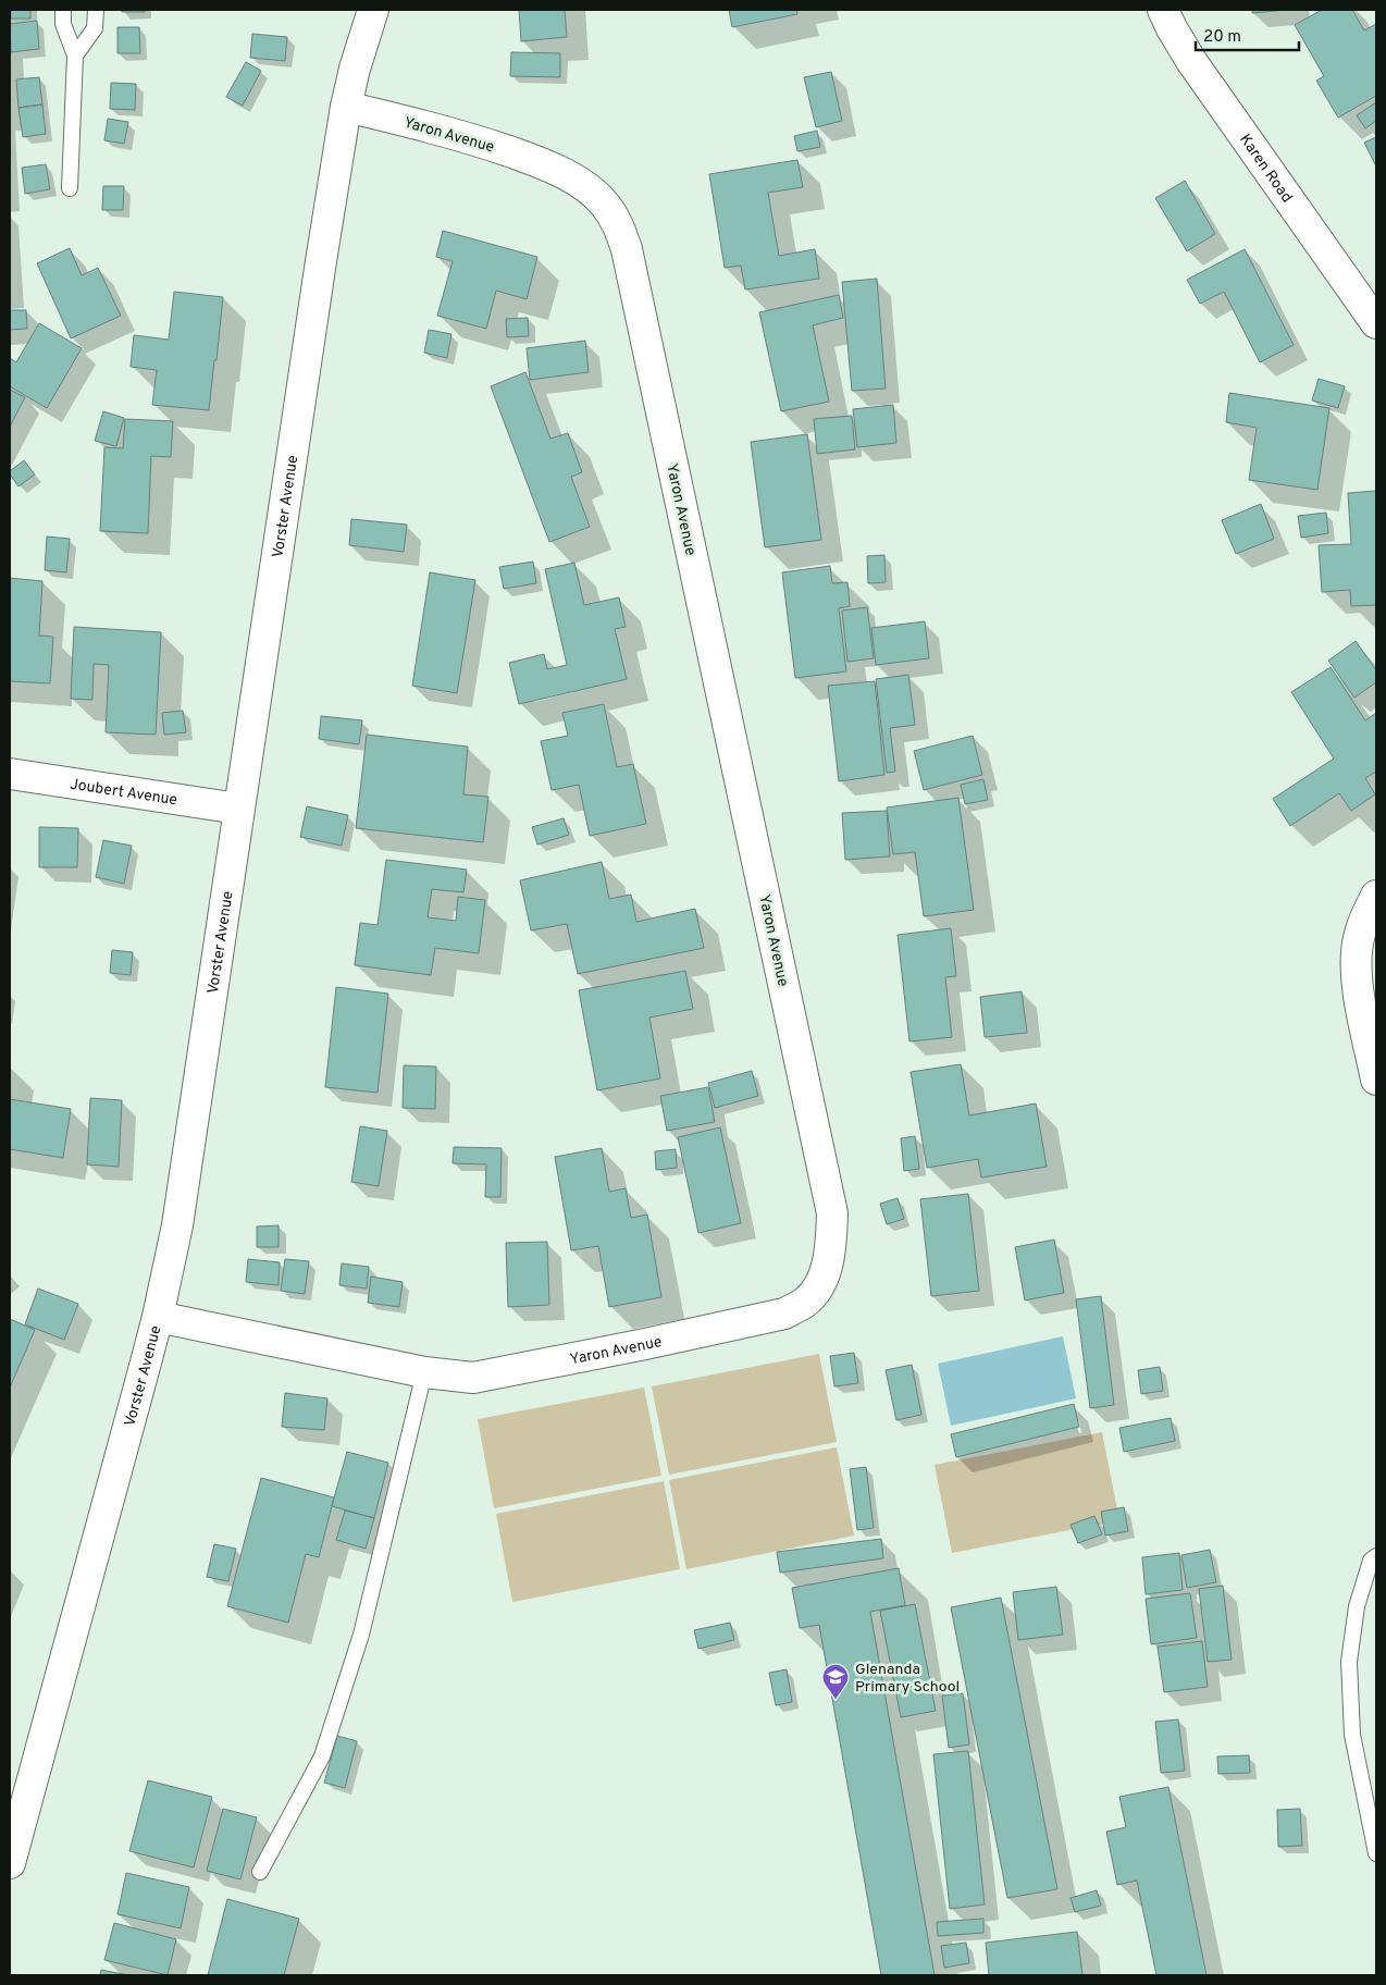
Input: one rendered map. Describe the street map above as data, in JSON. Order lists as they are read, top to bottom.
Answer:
{
  "streets": {
    "street": [
      "Yaron Avenue",
      "Karen Road",
      "Vorster Avenue",
      "Joubert Avenue"
    ]
  },
  "crossings": [
    ["Yaron Avenue", "Vorster Avenue"],
    ["Vorster Avenue", "Joubert Avenue"]
  ],
  "places": {
    "school or university": ["Glenanda Primary School"]
  },
  "scale_bar": "20 m"
}
